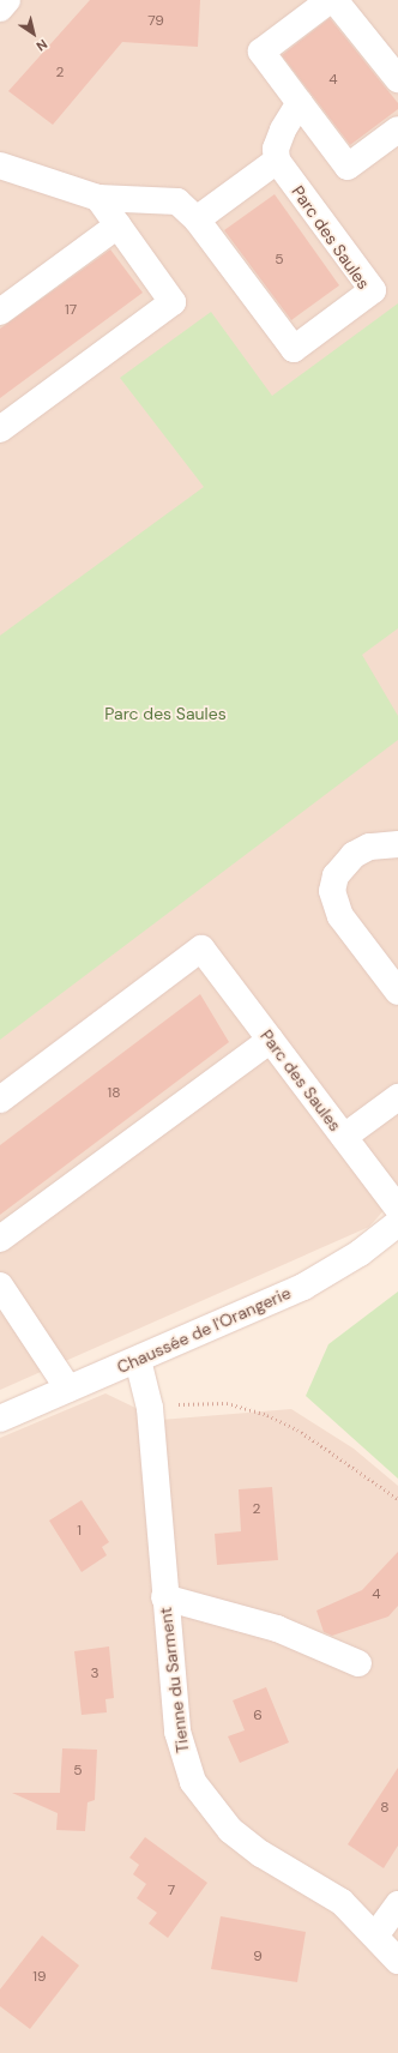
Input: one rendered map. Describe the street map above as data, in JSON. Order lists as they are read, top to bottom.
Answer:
{
  "streets": {
    "street": ["Parc des Saules", "Chaussée de l'Orangerie", "Tienne du Sarment"]
  },
  "crossings": [
    ["Chaussée de l'Orangerie", "Tienne du Sarment"]
  ],
  "parks": ["Parc des Saules"],
  "house_numbers": [
    "79",
    "2",
    "4",
    "5",
    "17",
    "18",
    "2",
    "1",
    "4",
    "3",
    "6",
    "5",
    "8",
    "7",
    "9",
    "19"
  ],
  "north": "bottom right"
}
